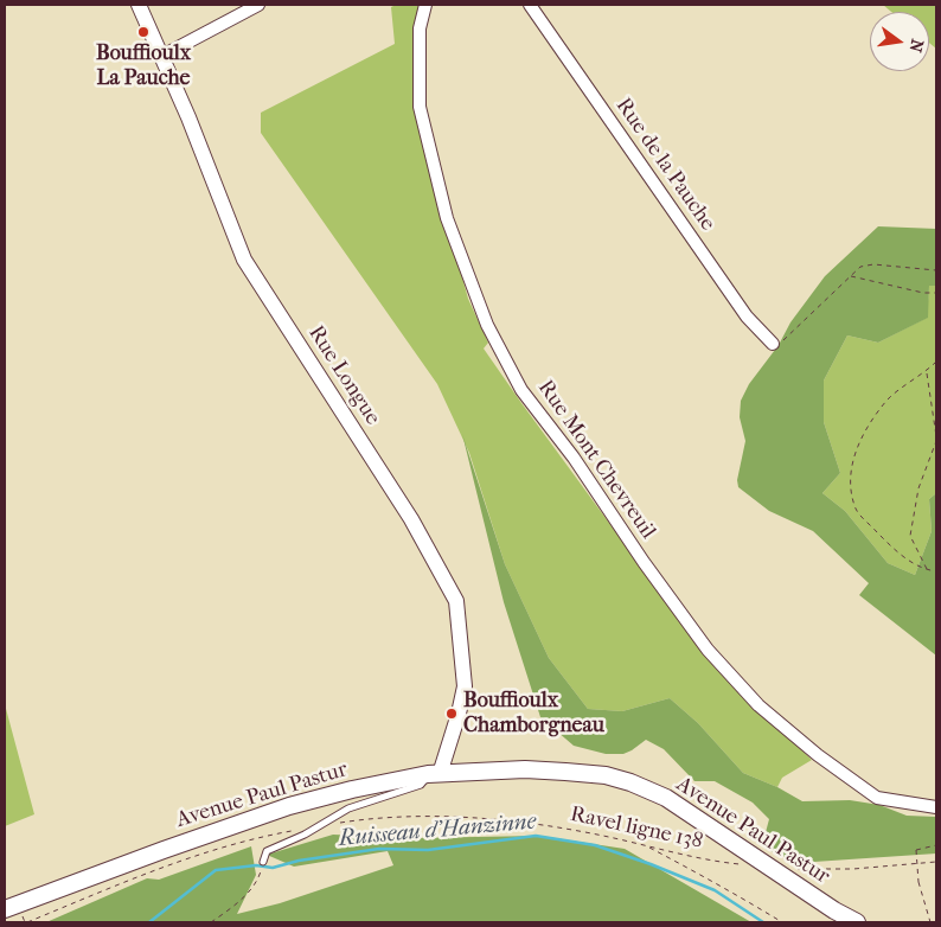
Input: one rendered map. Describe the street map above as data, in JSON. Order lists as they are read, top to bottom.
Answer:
{
  "streets": {
    "main road": ["Avenue Paul Pastur"],
    "street": ["Rue de la Pauche", "Rue Longue", "Rue Mont Chevreuil"],
    "path": ["Ravel ligne 138"]
  },
  "crossings": [
    ["Rue Longue", "Avenue Paul Pastur"]
  ],
  "water": ["Ruisseau d'Hanzinne"],
  "places": ["Bouffioulx La Pauche", "Bouffioulx Chamborgneau"],
  "north": "right"
}
